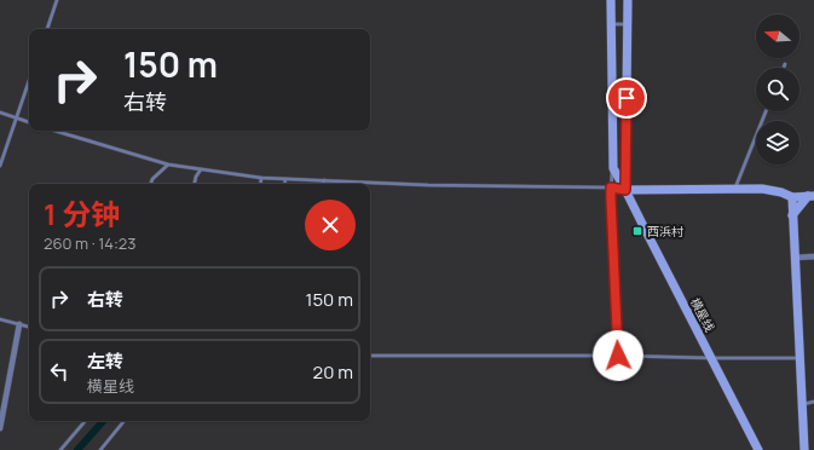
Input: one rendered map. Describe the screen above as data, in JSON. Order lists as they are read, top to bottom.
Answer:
{
  "streets": {
    "street": ["横星线"]
  },
  "places": {
    "transit": ["西浜村"]
  },
  "north": "left",
  "page": {
    "turn": ["150 m", "右转"],
    "heading": ["1 分钟", "260 m · 14:23"],
    "list": [
      {
        "name": "右转",
        "value": "150 m"
      },
      {
        "name": "左转",
        "note": "横星线",
        "value": "20 m"
      }
    ]
  }
}
